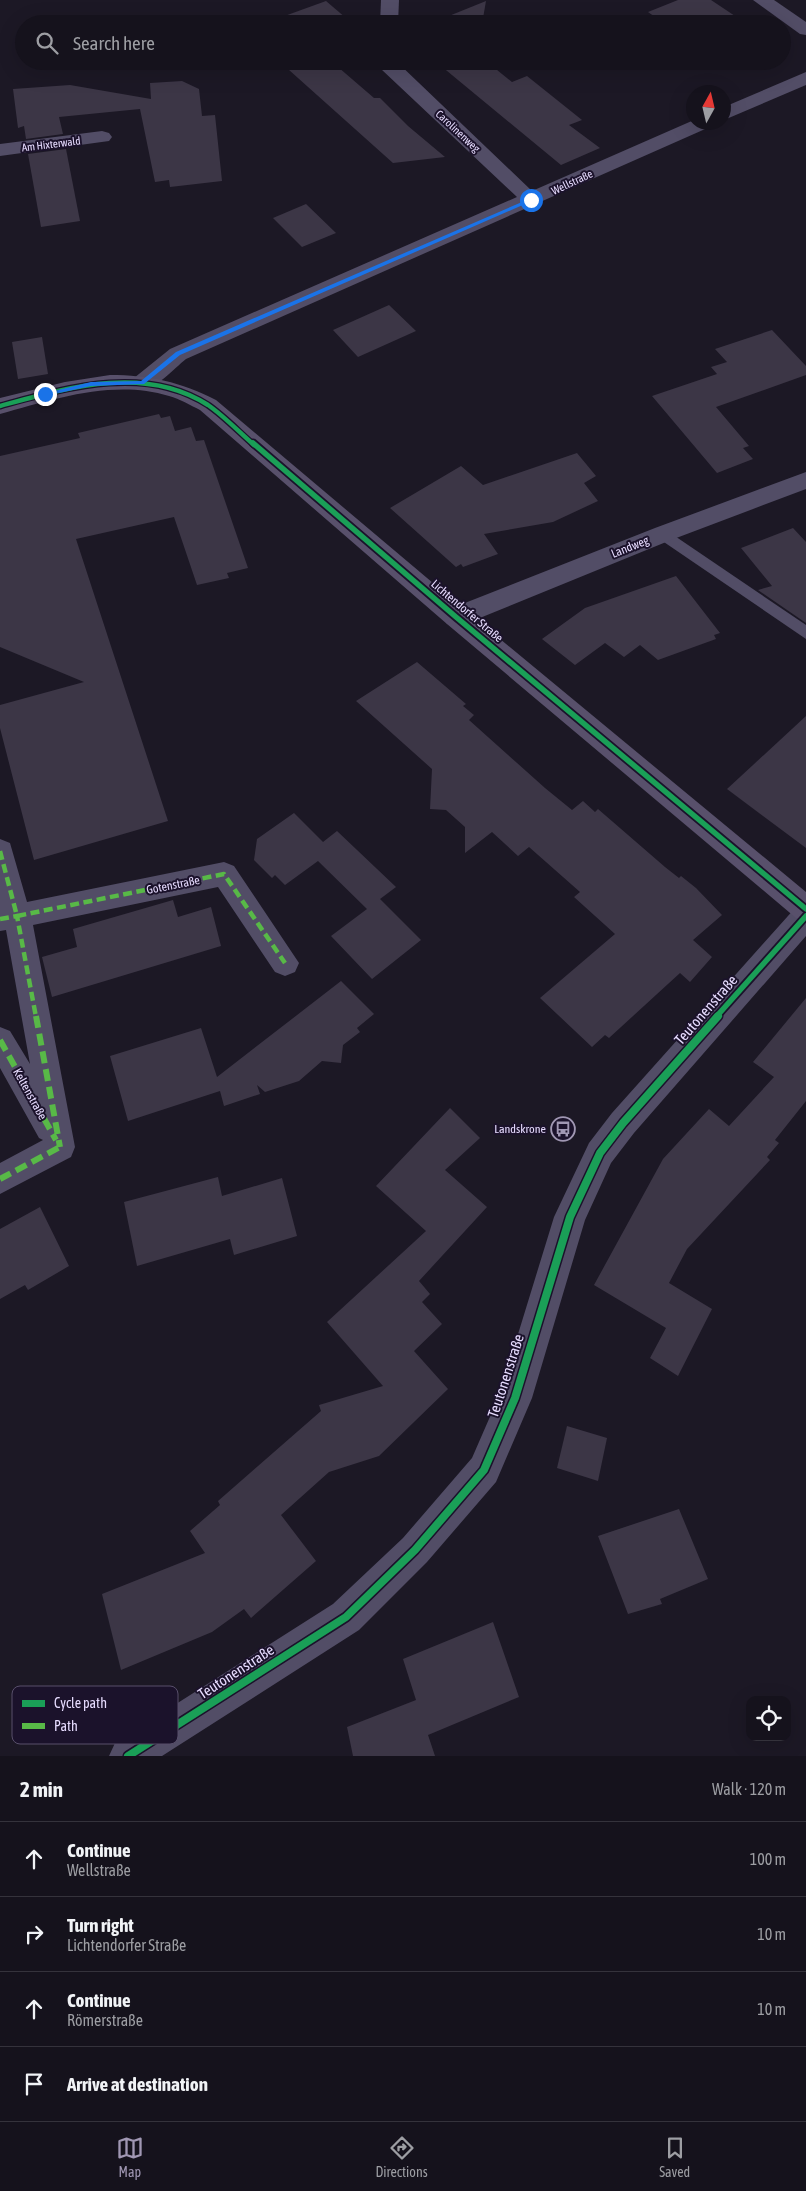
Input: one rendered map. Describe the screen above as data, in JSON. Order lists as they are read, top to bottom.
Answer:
{
  "streets": {
    "street": [
      "Carolinenweg",
      "Am Hixterwald",
      "Wellstraße",
      "Landweg",
      "Lichtendorfer Straße",
      "Gotenstraße",
      "Teutonenstraße",
      "Keltenstraße"
    ]
  },
  "crossings": [
    ["Carolinenweg", "Wellstraße"],
    ["Wellstraße", "Lichtendorfer Straße"],
    ["Landweg", "Lichtendorfer Straße"]
  ],
  "places": {
    "bus stop": ["Landskrone"]
  },
  "legend": ["Cycle path", "Path"],
  "north": "top",
  "page": {
    "search": "Search here",
    "heading": ["2 min", "Walk · 120 m"],
    "list": [
      ["Continue", "Wellstraße", "100 m"],
      ["Turn right", "Lichtendorfer Straße", "10 m"],
      ["Continue", "Römerstraße", "10 m"],
      "Arrive at destination"
    ],
    "nav": ["Map", "Directions", "Saved"]
  }
}
